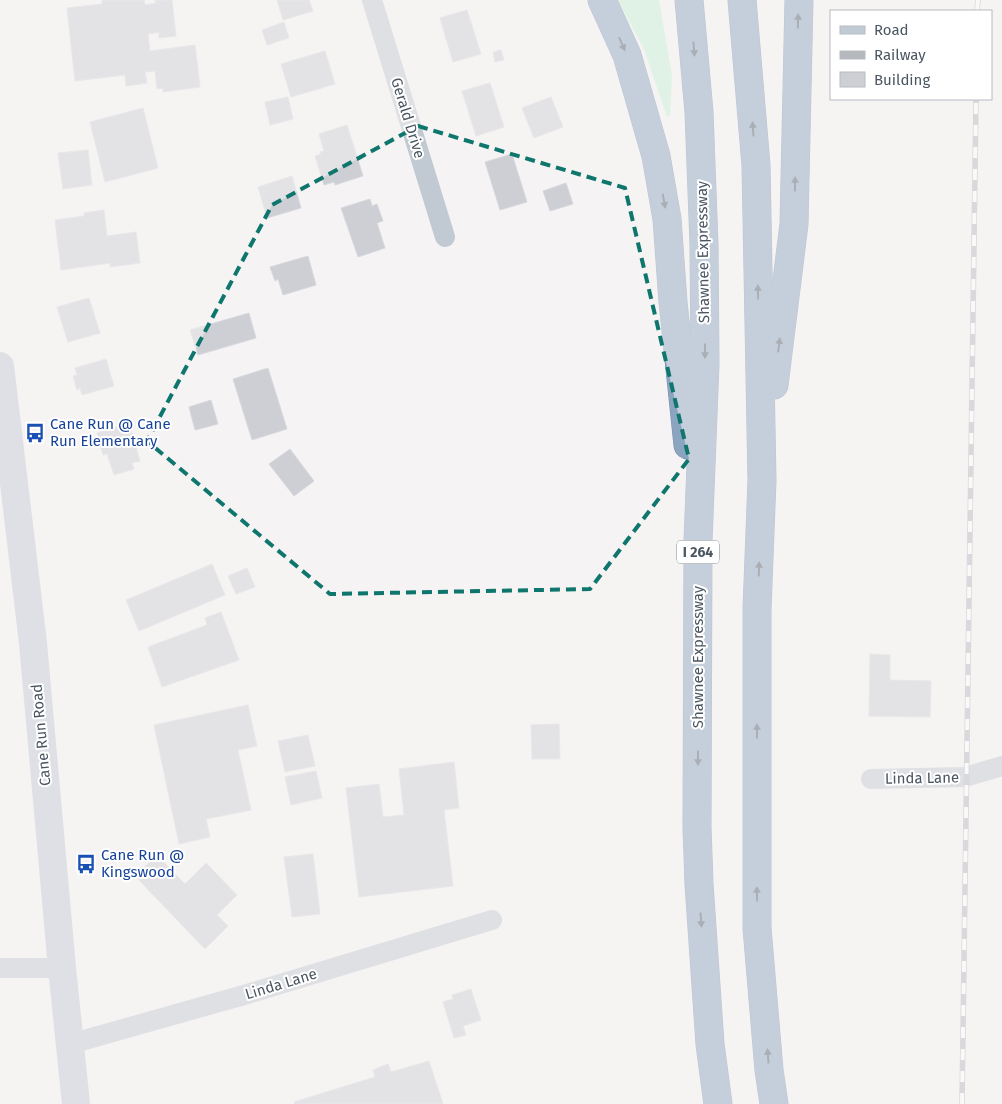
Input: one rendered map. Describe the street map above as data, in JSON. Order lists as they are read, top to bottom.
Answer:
{
  "streets": {
    "highway": ["Shawnee Expressway", "I 264"],
    "main road": ["Cane Run Road"],
    "street": ["Gerald Drive", "Linda Lane"]
  },
  "crossings": [
    ["Cane Run Road", "Linda Lane"]
  ],
  "places": {
    "bus stop": ["Cane Run @ Cane Run Elementary", "Cane Run @ Kingswood"]
  },
  "legend": ["Road", "Railway", "Building"]
}
